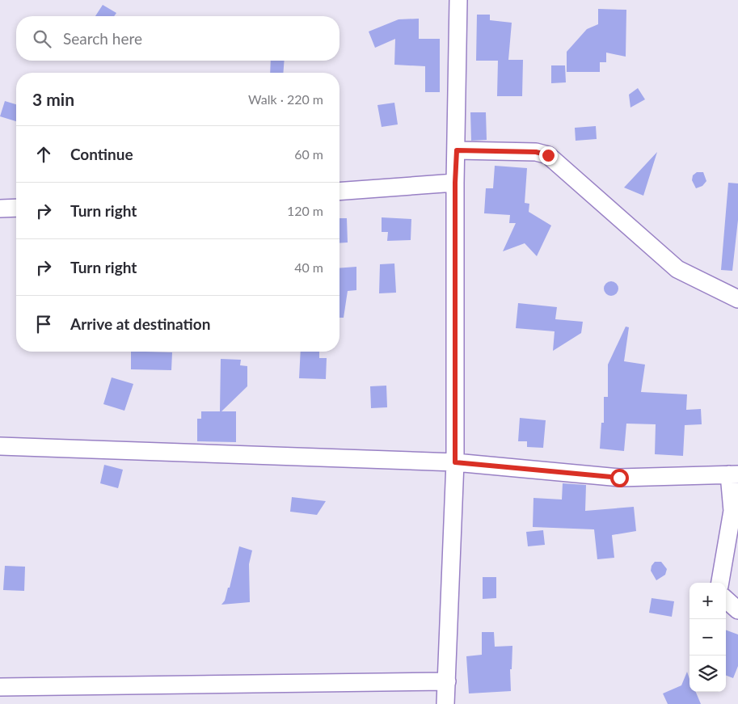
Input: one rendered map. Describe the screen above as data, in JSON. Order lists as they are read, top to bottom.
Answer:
{
  "page": {
    "search": "Search here",
    "heading": ["3 min", "Walk · 220 m"],
    "list": [
      ["Continue", "60 m"],
      ["Turn right", "120 m"],
      ["Turn right", "40 m"],
      "Arrive at destination"
    ],
    "map_buttons": ["+", "−"]
  }
}
